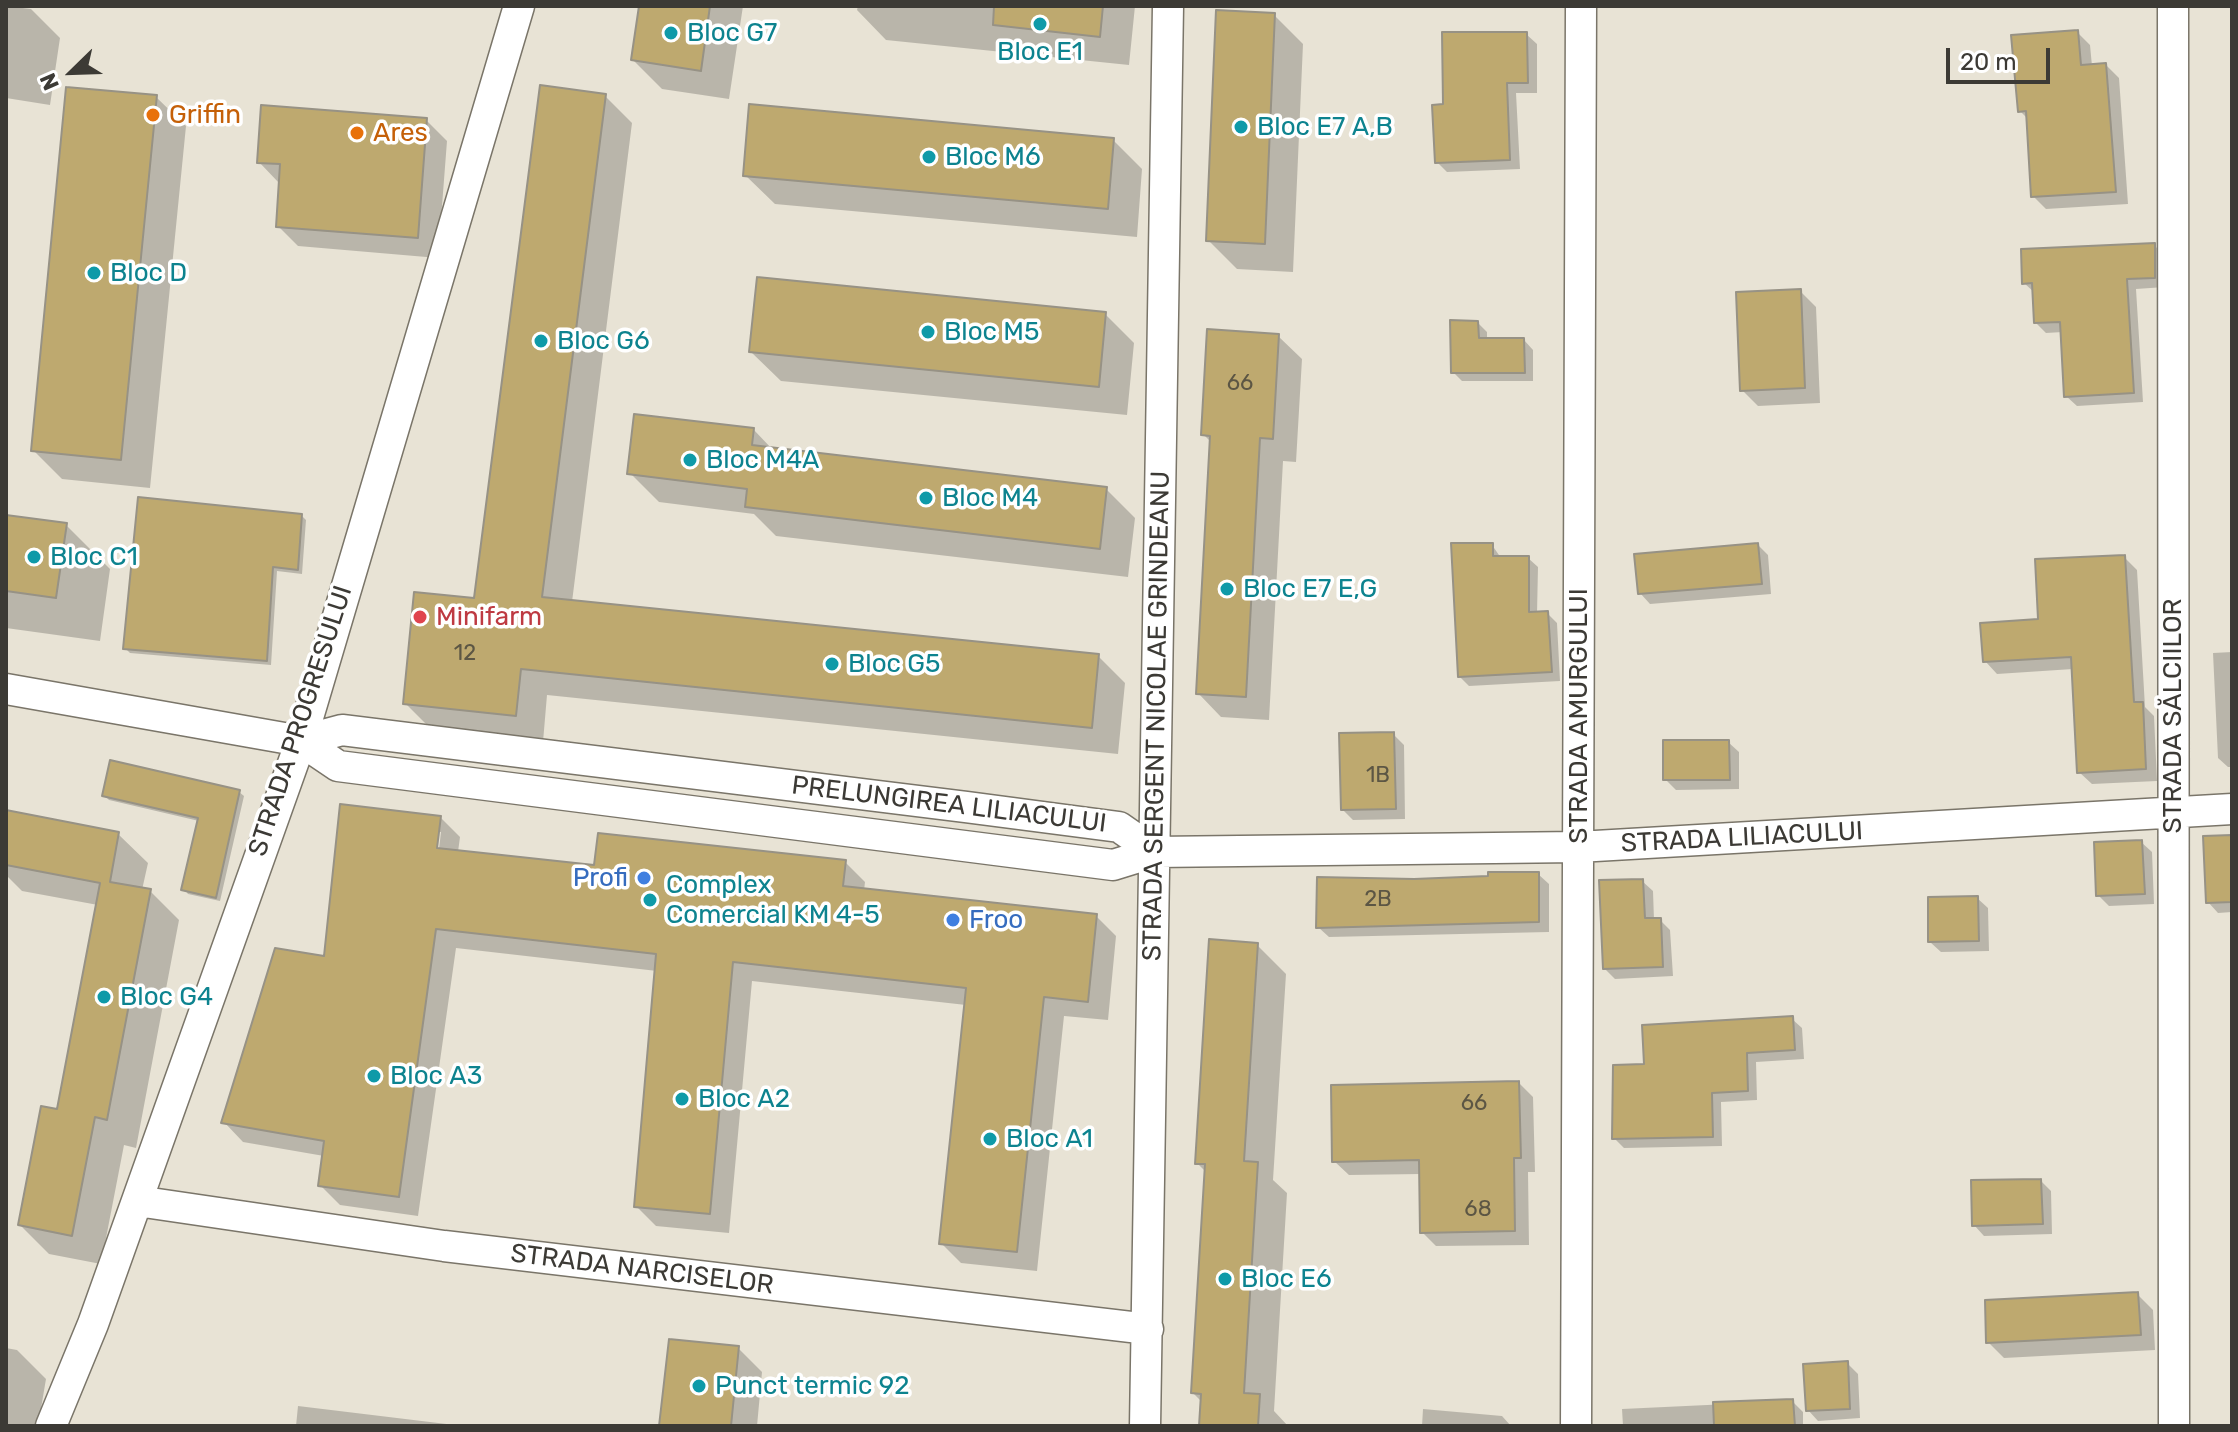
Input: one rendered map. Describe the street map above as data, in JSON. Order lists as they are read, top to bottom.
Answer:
{
  "streets": {
    "street": [
      "STRADA SERGENT NICOLAE GRINDEANU",
      "STRADA AMURGULUI",
      "STRADA SĂLCIILOR",
      "STRADA PROGRESULUI",
      "PRELUNGIREA LILIACULUI",
      "STRADA LILIACULUI",
      "STRADA NARCISELOR"
    ]
  },
  "crossings": [
    ["STRADA SERGENT NICOLAE GRINDEANU", "PRELUNGIREA LILIACULUI"],
    ["STRADA SERGENT NICOLAE GRINDEANU", "STRADA LILIACULUI"],
    ["STRADA SERGENT NICOLAE GRINDEANU", "STRADA NARCISELOR"],
    ["STRADA AMURGULUI", "STRADA LILIACULUI"],
    ["STRADA SĂLCIILOR", "STRADA LILIACULUI"],
    ["STRADA PROGRESULUI", "PRELUNGIREA LILIACULUI"],
    ["STRADA PROGRESULUI", "STRADA NARCISELOR"],
    ["PRELUNGIREA LILIACULUI", "STRADA LILIACULUI"]
  ],
  "places": [
    "Bloc E1",
    "Bloc G7",
    "Griffin",
    "Bloc E7 A,B",
    "Ares",
    "Bloc M6",
    "Bloc D",
    "Bloc M5",
    "Bloc G6",
    "Bloc M4A",
    "Bloc M4",
    "Bloc C1",
    "Bloc E7 E,G",
    "Minifarm",
    "Bloc G5",
    "Profi",
    "Complex Comercial KM 4-5",
    "Froo",
    "Bloc G4",
    "Bloc A3",
    "Bloc A2",
    "Bloc A1",
    "Bloc E6",
    "Punct termic 92"
  ],
  "house_numbers": [
    "66",
    "12",
    "1B",
    "2B",
    "66",
    "68"
  ],
  "scale_bar": "20 m",
  "north": "bottom left"
}
